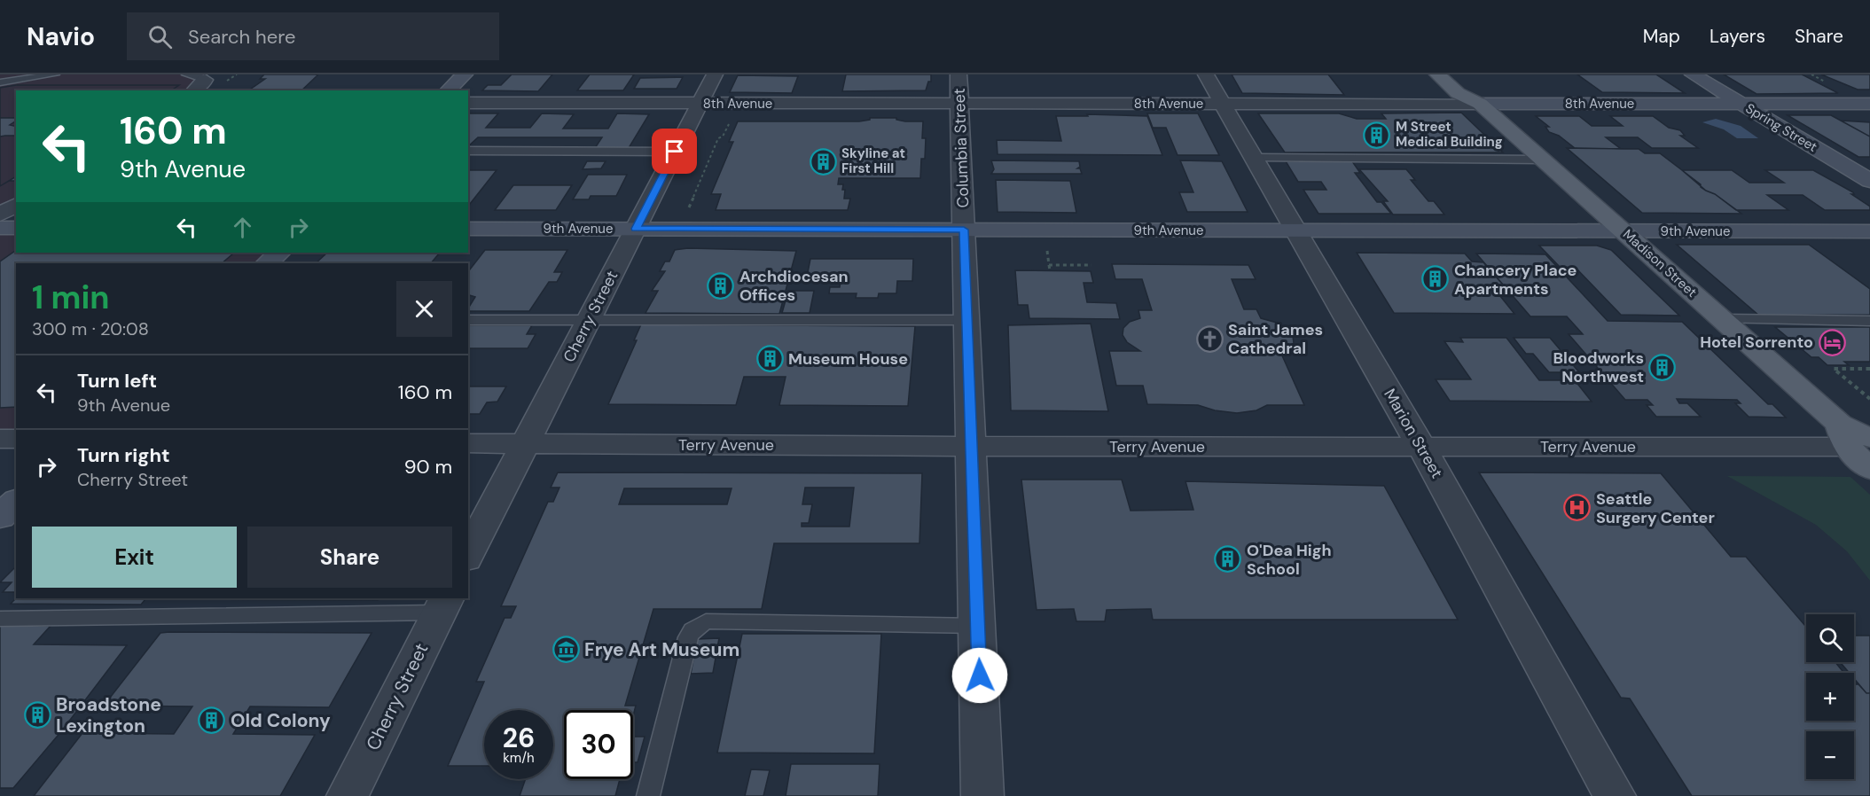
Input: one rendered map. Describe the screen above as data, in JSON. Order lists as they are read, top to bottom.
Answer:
{
  "streets": {
    "main road": ["Madison Street"],
    "street": [
      "8th Avenue",
      "Spring Street",
      "Columbia Street",
      "9th Avenue",
      "Cherry Street",
      "Marion Street",
      "Terry Avenue"
    ]
  },
  "crossings": [
    ["8th Avenue", "Spring Street"],
    ["8th Avenue", "Columbia Street"],
    ["8th Avenue", "Madison Street"],
    ["8th Avenue", "Cherry Street"],
    ["8th Avenue", "Marion Street"],
    ["Columbia Street", "9th Avenue"],
    ["Columbia Street", "Terry Avenue"],
    ["9th Avenue", "Madison Street"],
    ["9th Avenue", "Cherry Street"],
    ["9th Avenue", "Marion Street"],
    ["Madison Street", "Terry Avenue"],
    ["Cherry Street", "Terry Avenue"],
    ["Marion Street", "Terry Avenue"]
  ],
  "places": {
    "building": [
      "M Street Medical Building",
      "Skyline at First Hill",
      "Chancery Place Apartments",
      "Archdiocesan Offices",
      "Museum House",
      "Bloodworks Northwest",
      "O'Dea High School",
      "Broadstone Lexington",
      "Old Colony"
    ],
    "church": ["Saint James Cathedral"],
    "hotel": ["Hotel Sorrento"],
    "hospital": ["Seattle Surgery Center"],
    "museum": ["Frye Art Museum"]
  },
  "page": {
    "header": "Navio",
    "search": "Search here",
    "nav": ["Map", "Layers", "Share"],
    "turn": ["160 m", "9th Avenue"],
    "heading": ["1 min", "300 m · 20:08"],
    "list": [
      {
        "name": "Turn left",
        "note": "9th Avenue",
        "value": "160 m"
      },
      {
        "name": "Turn right",
        "note": "Cherry Street",
        "value": "90 m"
      }
    ],
    "buttons": ["Exit", "Share"],
    "map_buttons": ["+", "−"],
    "speed": "26 km/h",
    "limit": "30"
  }
}
